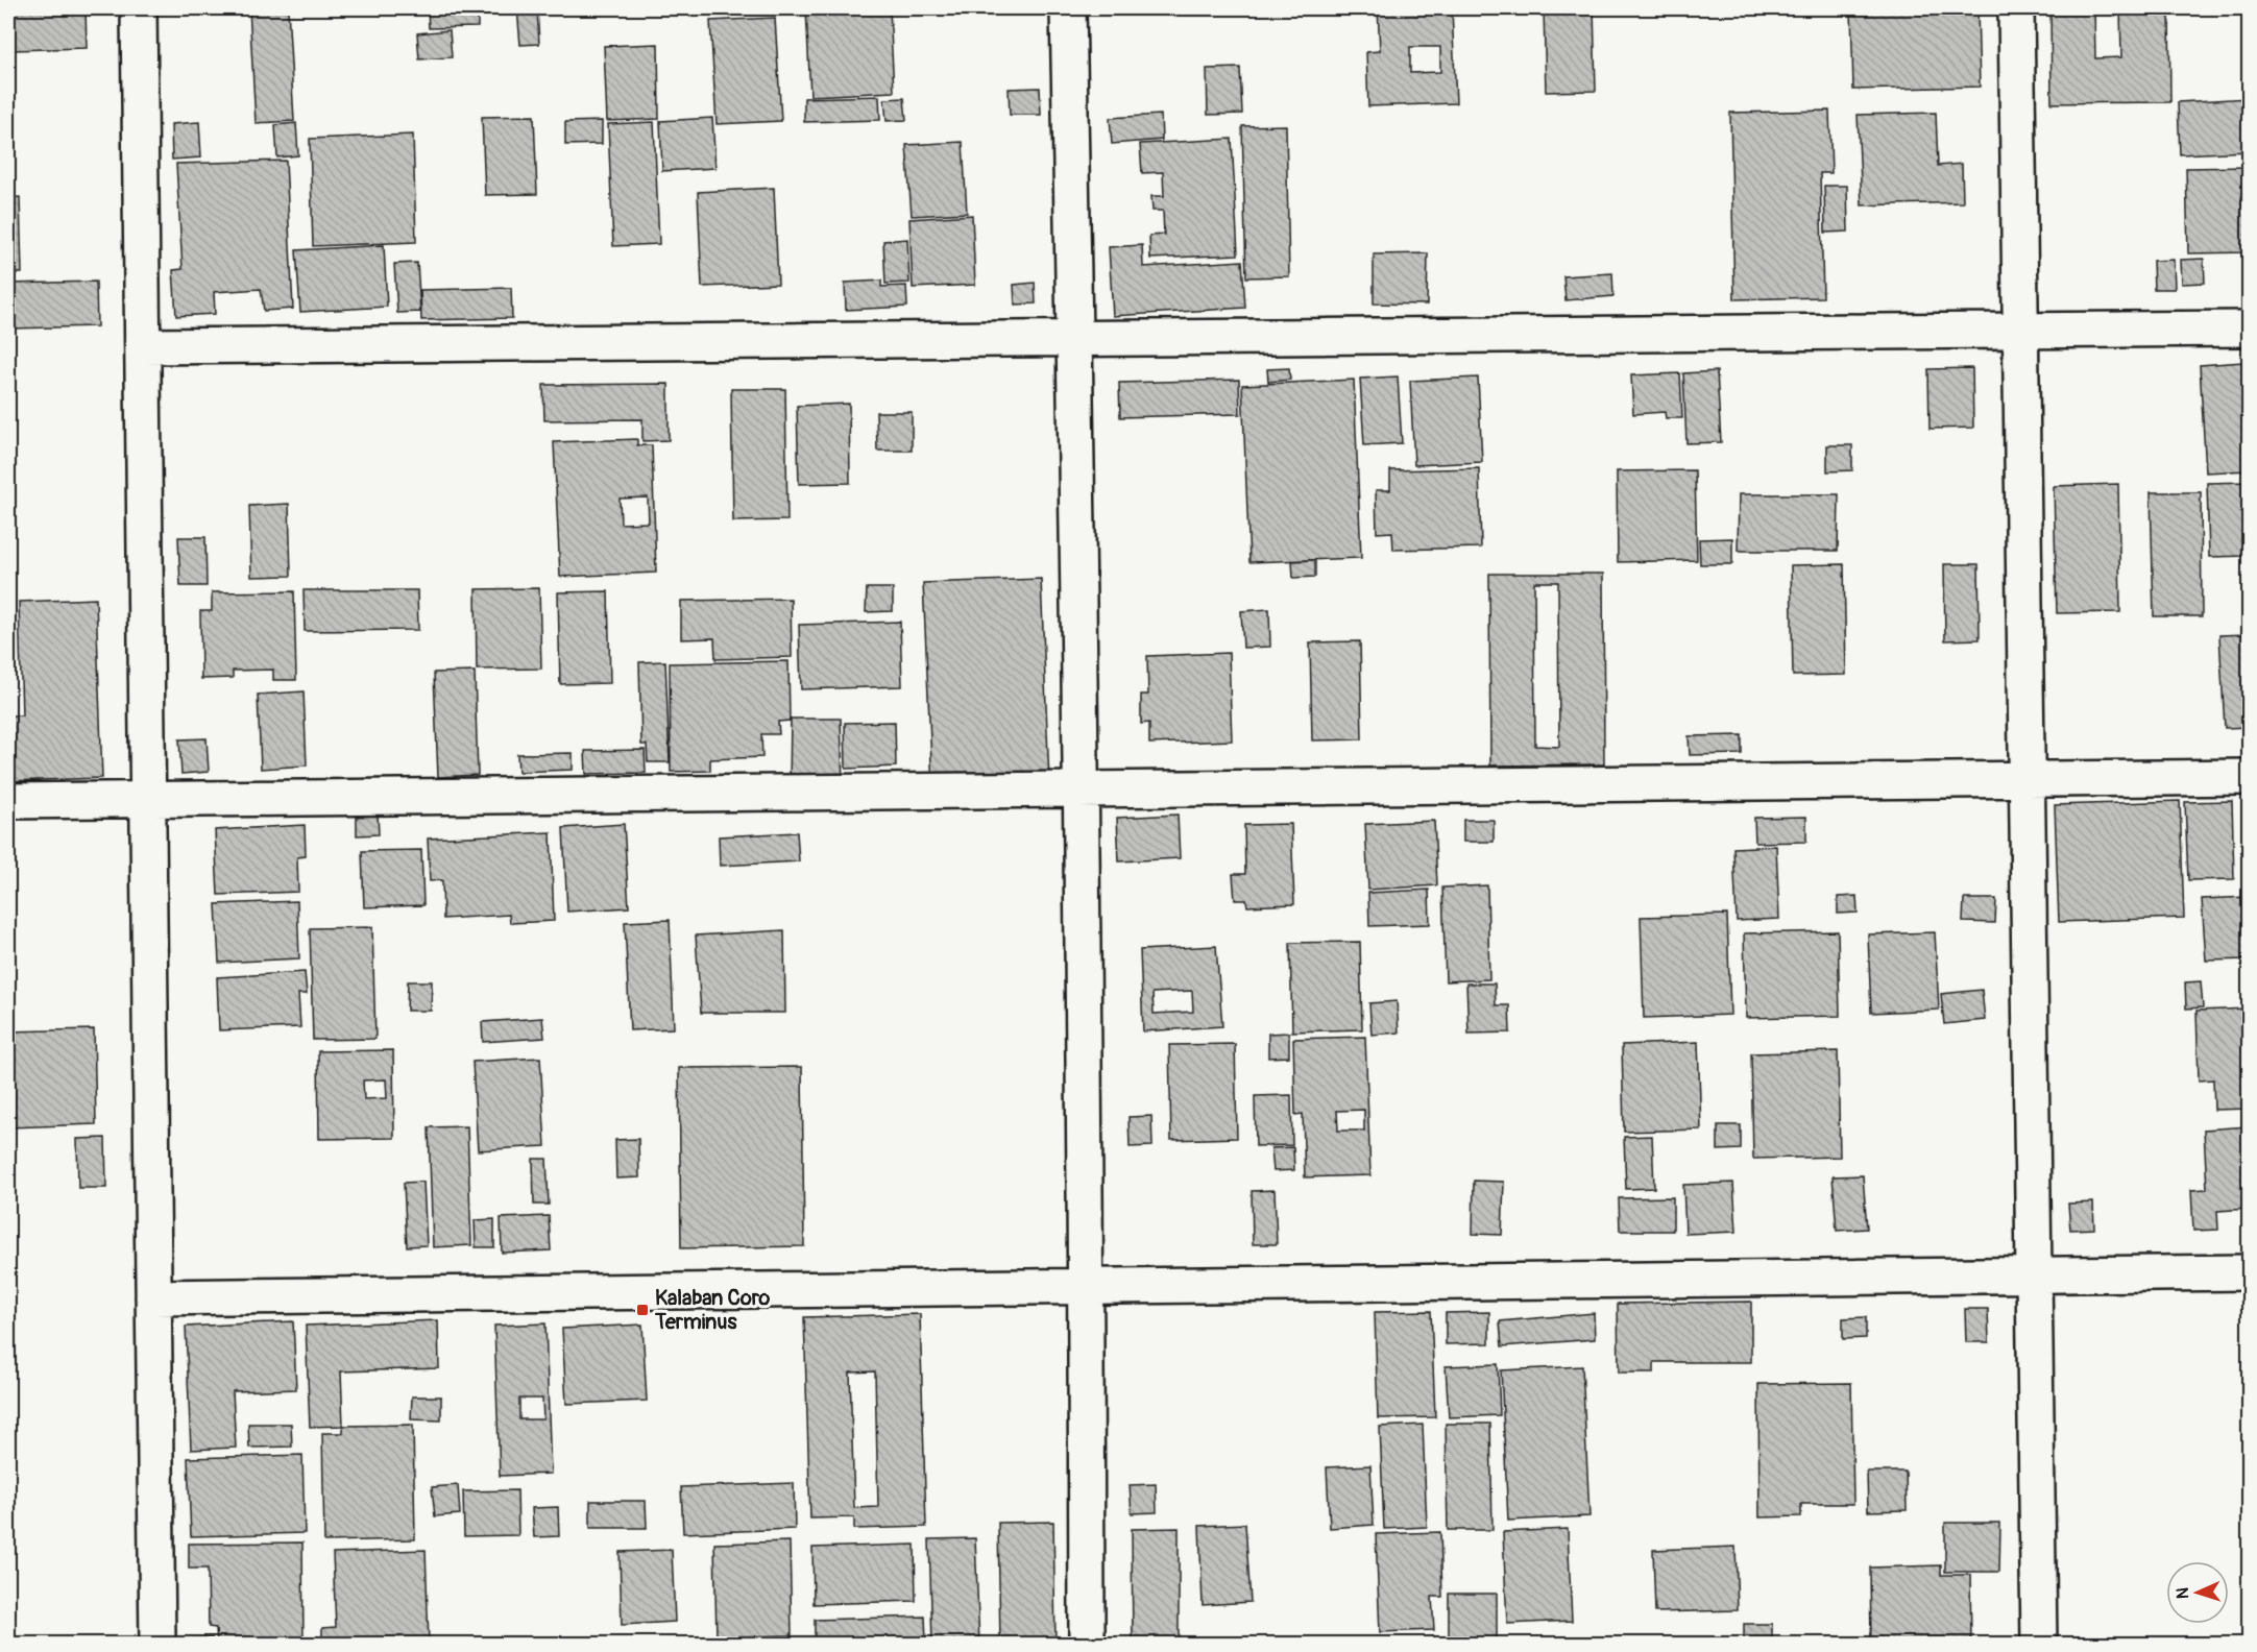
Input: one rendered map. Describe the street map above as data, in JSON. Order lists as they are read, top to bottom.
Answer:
{
  "places": {
    "transit": ["Kalaban Coro Terminus"]
  },
  "north": "left"
}
